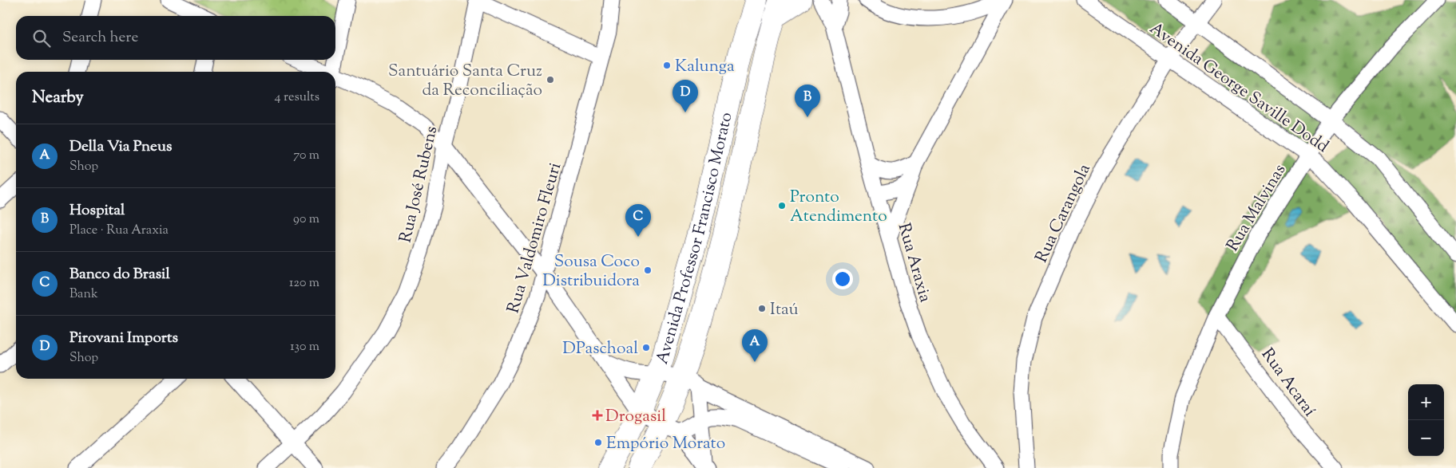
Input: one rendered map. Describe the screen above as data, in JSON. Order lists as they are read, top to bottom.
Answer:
{
  "streets": {
    "highway": ["Avenida Professor Francisco Morato"],
    "street": [
      "Avenida George Saville Dodd",
      "Rua José Rubens",
      "Rua Malvinas",
      "Rua Carangola",
      "Rua Valdomiro Fleuri",
      "Rua Araxia",
      "Rua Acaraí"
    ]
  },
  "crossings": [
    ["Avenida George Saville Dodd", "Rua Malvinas"],
    ["Avenida George Saville Dodd", "Rua Carangola"],
    ["Rua Malvinas", "Rua Acaraí"]
  ],
  "places": {
    "other": [
      "Kalunga",
      "Santuário Santa Cruz da Reconciliação",
      "Pronto Atendimento",
      "Sousa Coco Distribuidora",
      "Itaú",
      "DPaschoal",
      "Empório Morato"
    ],
    "health": ["Drogasil"]
  },
  "page": {
    "search": "Search here",
    "heading": ["Nearby", "4 results"],
    "pins": [
      "D",
      "B",
      "C",
      "A"
    ],
    "list": [
      {
        "mark": "A",
        "name": "Della Via Pneus",
        "note": "Shop",
        "value": "70 m"
      },
      {
        "mark": "B",
        "name": "Hospital",
        "note": "Place · Rua Araxia",
        "value": "90 m"
      },
      {
        "mark": "C",
        "name": "Banco do Brasil",
        "note": "Bank",
        "value": "120 m"
      },
      {
        "mark": "D",
        "name": "Pirovani Imports",
        "note": "Shop",
        "value": "130 m"
      }
    ],
    "map_buttons": ["+", "−"]
  }
}
